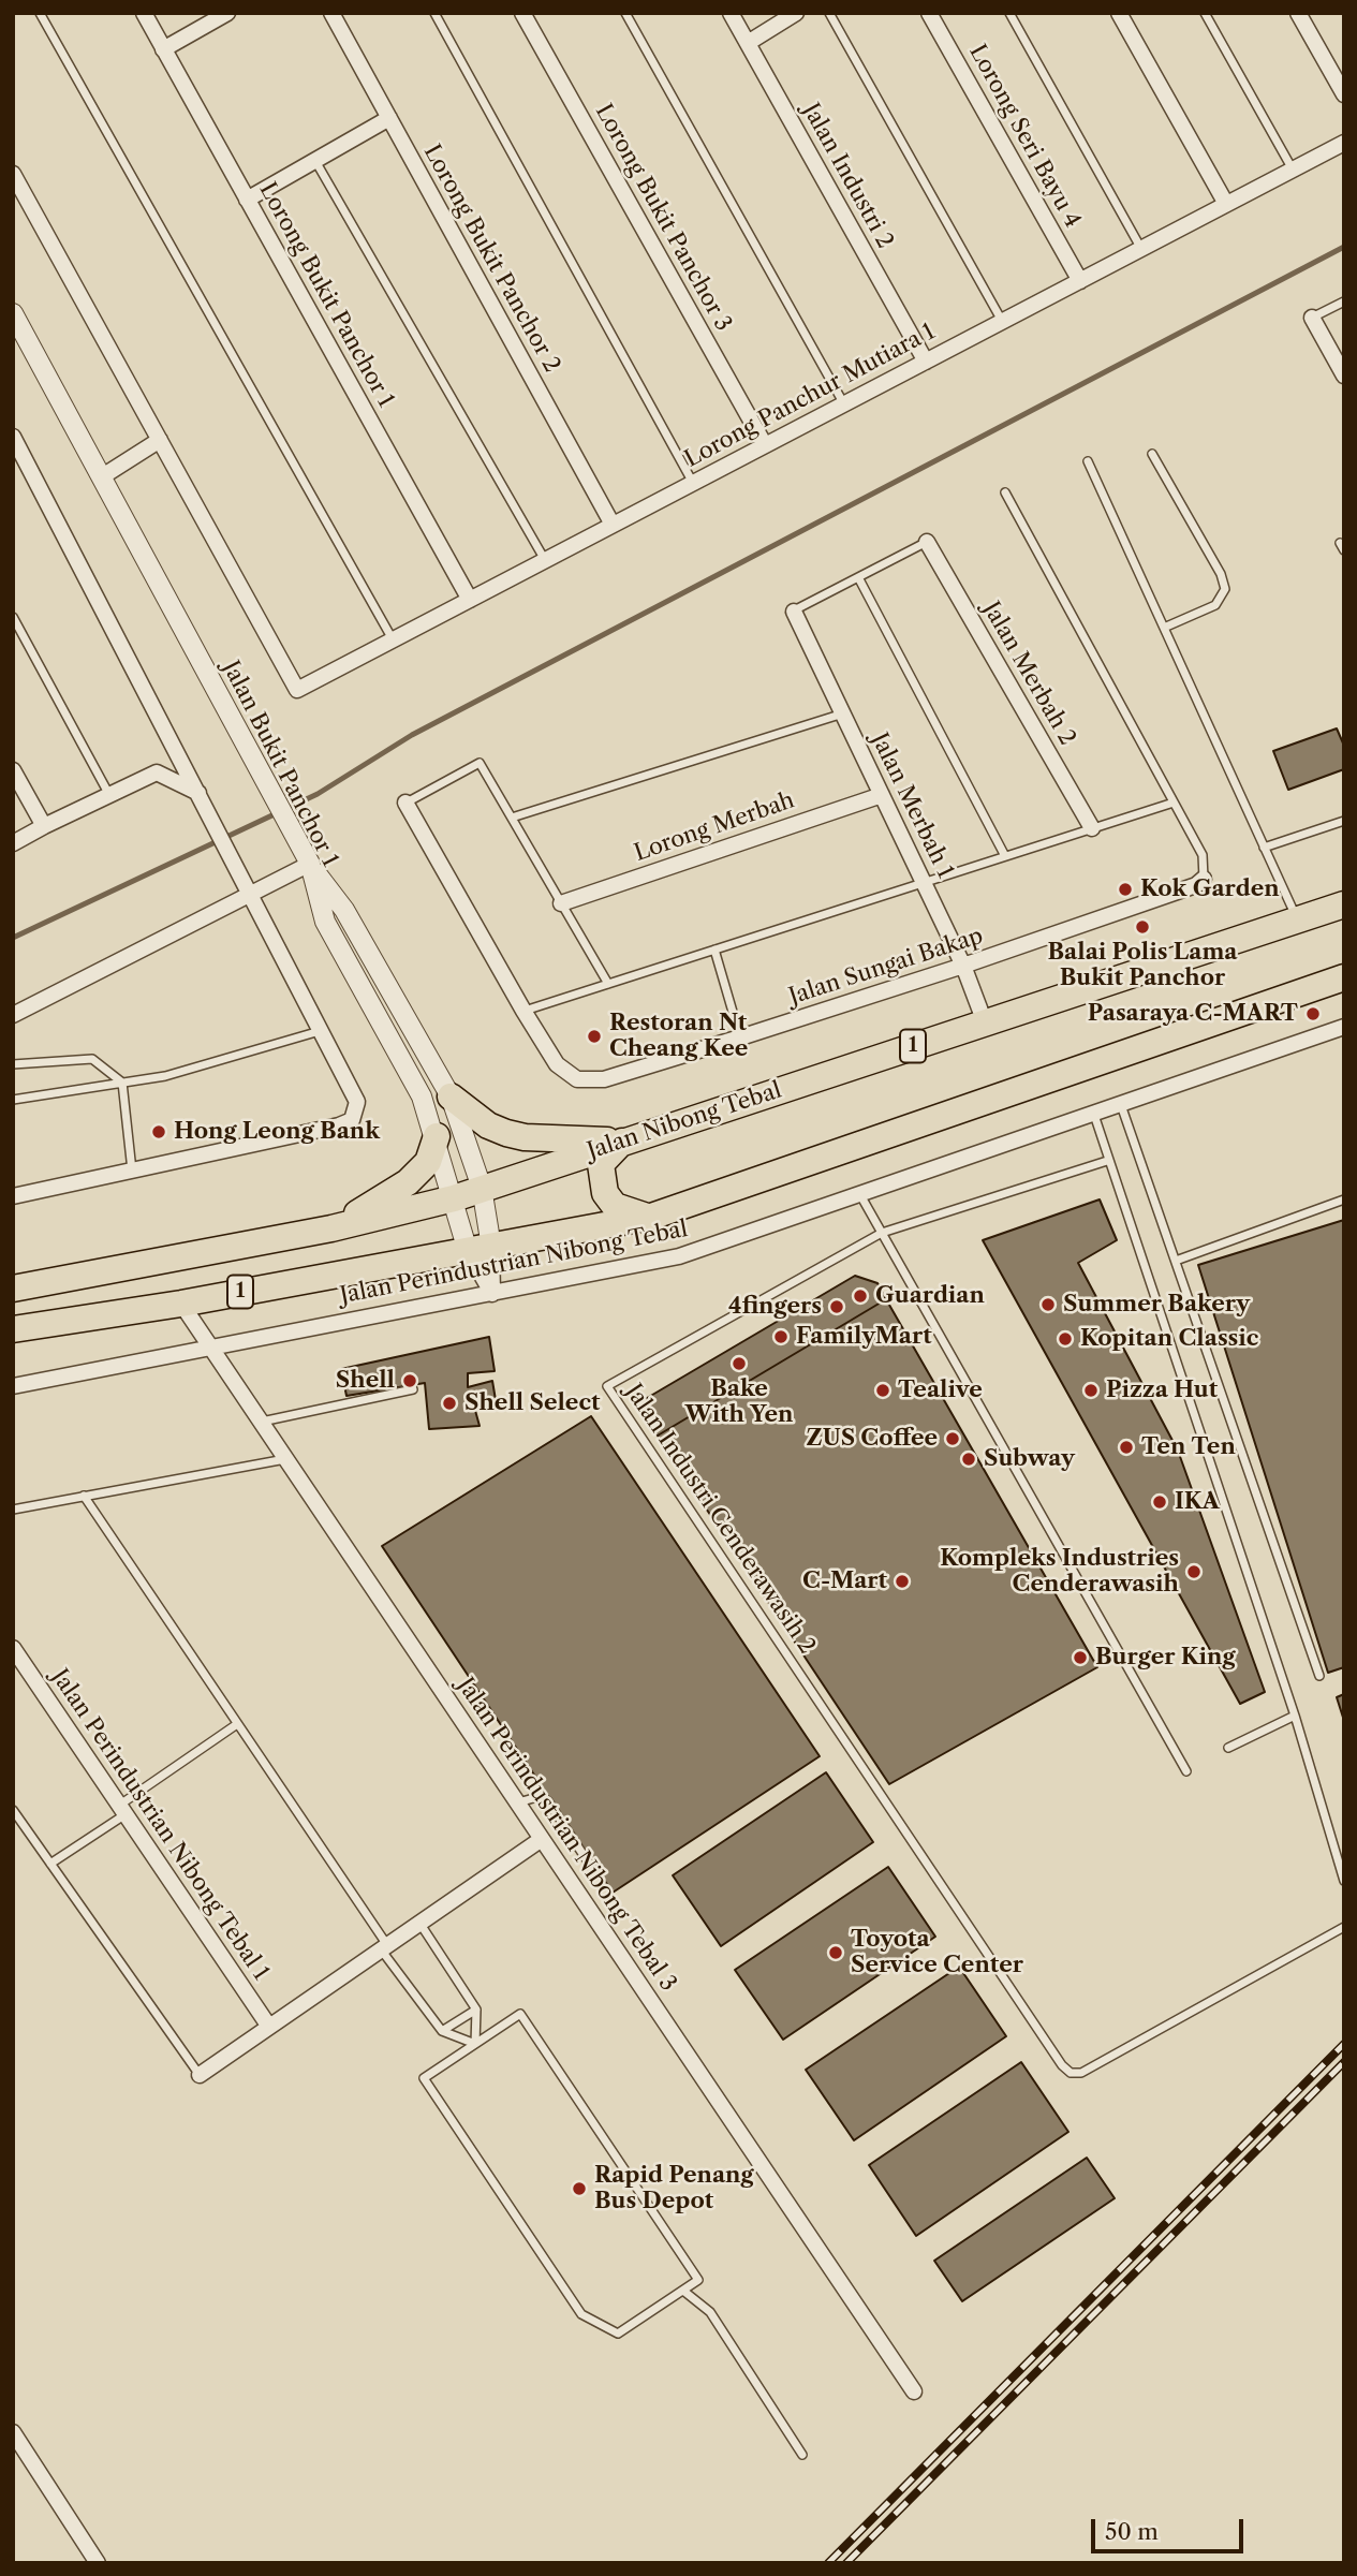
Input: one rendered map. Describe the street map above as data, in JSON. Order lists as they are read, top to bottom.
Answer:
{
  "streets": {
    "highway": ["1", "Jalan Nibong Tebal"],
    "street": [
      "Lorong Seri Bayu 4",
      "Jalan Industri 2",
      "Lorong Bukit Panchor 3",
      "Lorong Bukit Panchor 2",
      "Lorong Bukit Panchor 1",
      "Lorong Panchur Mutiara 1",
      "Jalan Merbah 2",
      "Jalan Bukit Panchor 1",
      "Jalan Merbah 1",
      "Lorong Merbah",
      "Jalan Sungai Bakap",
      "Jalan Perindustrian Nibong Tebal",
      "Jalan Perindustrian Nibong Tebal 1",
      "Jalan Perindustrian Nibong Tebal 3"
    ],
    "lane": ["Jalan Industri Cenderawasih 2"]
  },
  "crossings": [
    ["Lorong Seri Bayu 4", "Lorong Panchur Mutiara 1"],
    ["Jalan Industri 2", "Lorong Panchur Mutiara 1"],
    ["Lorong Bukit Panchor 3", "Lorong Panchur Mutiara 1"],
    ["Lorong Bukit Panchor 2", "Lorong Panchur Mutiara 1"],
    ["Lorong Bukit Panchor 1", "Lorong Panchur Mutiara 1"],
    ["Jalan Bukit Panchor 1", "1"],
    ["Jalan Bukit Panchor 1", "Jalan Nibong Tebal"],
    ["Jalan Merbah 1", "Lorong Merbah"],
    ["Jalan Merbah 1", "Jalan Sungai Bakap"],
    ["Jalan Merbah 1", "Jalan Nibong Tebal"],
    ["1", "Jalan Perindustrian Nibong Tebal 3"],
    ["Jalan Perindustrian Nibong Tebal", "Jalan Perindustrian Nibong Tebal 3"]
  ],
  "places": [
    "Kok Garden",
    "Balai Polis Lama Bukit Panchor",
    "Pasaraya C-MART",
    "Restoran Nt Cheang Kee",
    "Hong Leong Bank",
    "Guardian",
    "Summer Bakery",
    "4fingers",
    "FamilyMart",
    "Kopitan Classic",
    "Bake With Yen",
    "Shell",
    "Tealive",
    "Pizza Hut",
    "Shell Select",
    "ZUS Coffee",
    "Ten Ten",
    "Subway",
    "IKA",
    "Kompleks Industries Cenderawasih",
    "C-Mart",
    "Burger King",
    "Toyota Service Center",
    "Rapid Penang Bus Depot"
  ],
  "scale_bar": "50 m"
}
